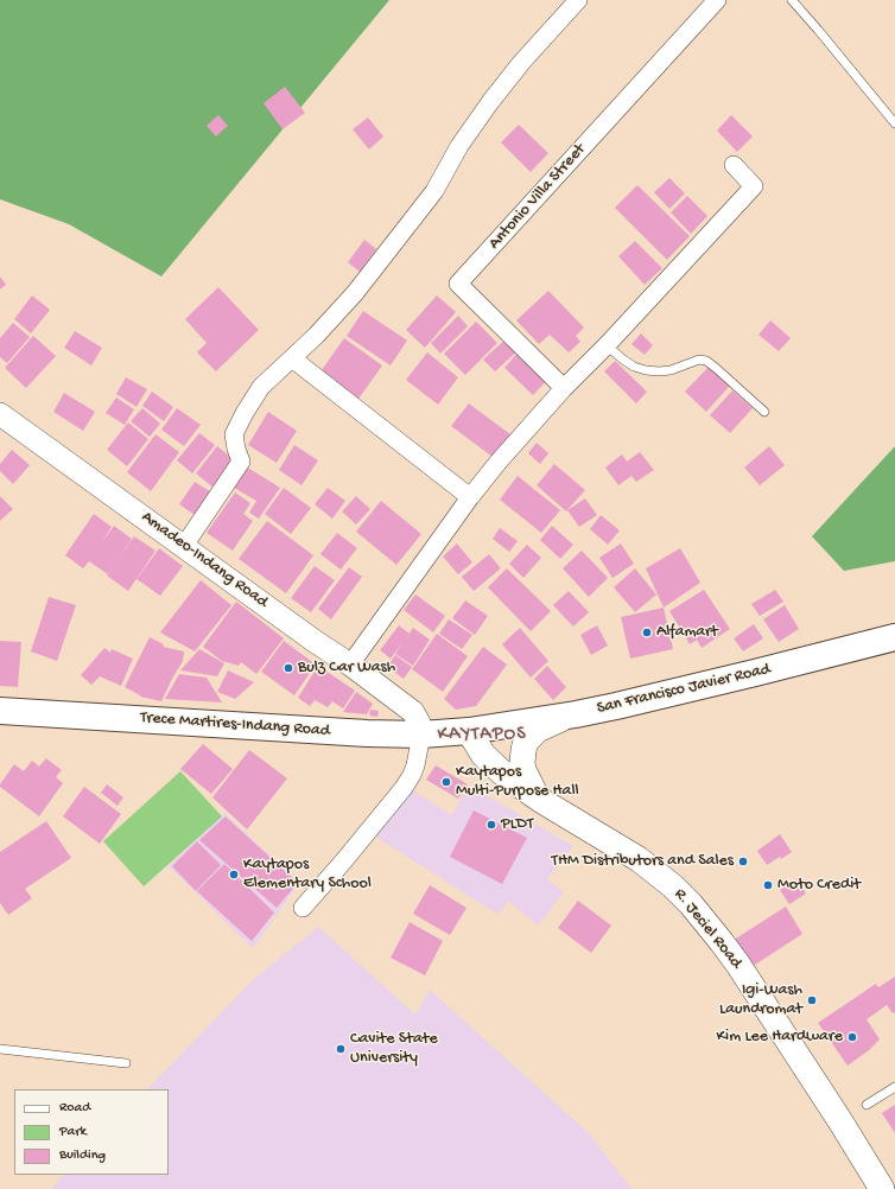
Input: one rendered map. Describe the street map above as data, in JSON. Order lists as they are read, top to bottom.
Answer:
{
  "streets": {
    "main road": ["San Francisco Javier Road", "Trece Martires-Indang Road", "R. Jeciel Road"],
    "street": ["Antonio Villa Street", "Amadeo-Indang Road"]
  },
  "crossings": [
    ["Amadeo-Indang Road", "Trece Martires-Indang Road"],
    ["San Francisco Javier Road", "Trece Martires-Indang Road"],
    ["San Francisco Javier Road", "R. Jeciel Road"],
    ["Trece Martires-Indang Road", "R. Jeciel Road"]
  ],
  "districts": ["KAYTAPOS"],
  "places": [
    "Alfamart",
    "Bulz Car Wash",
    "Kaytapos Multi-Purpose Hall",
    "PLDT",
    "THM Distributors and Sales",
    "Kaytapos Elementary School",
    "Moto Credit",
    "Igi-Wash Laundromat",
    "Kim Lee Hardware",
    "Cavite State University"
  ],
  "legend": ["Road", "Park", "Building"]
}
